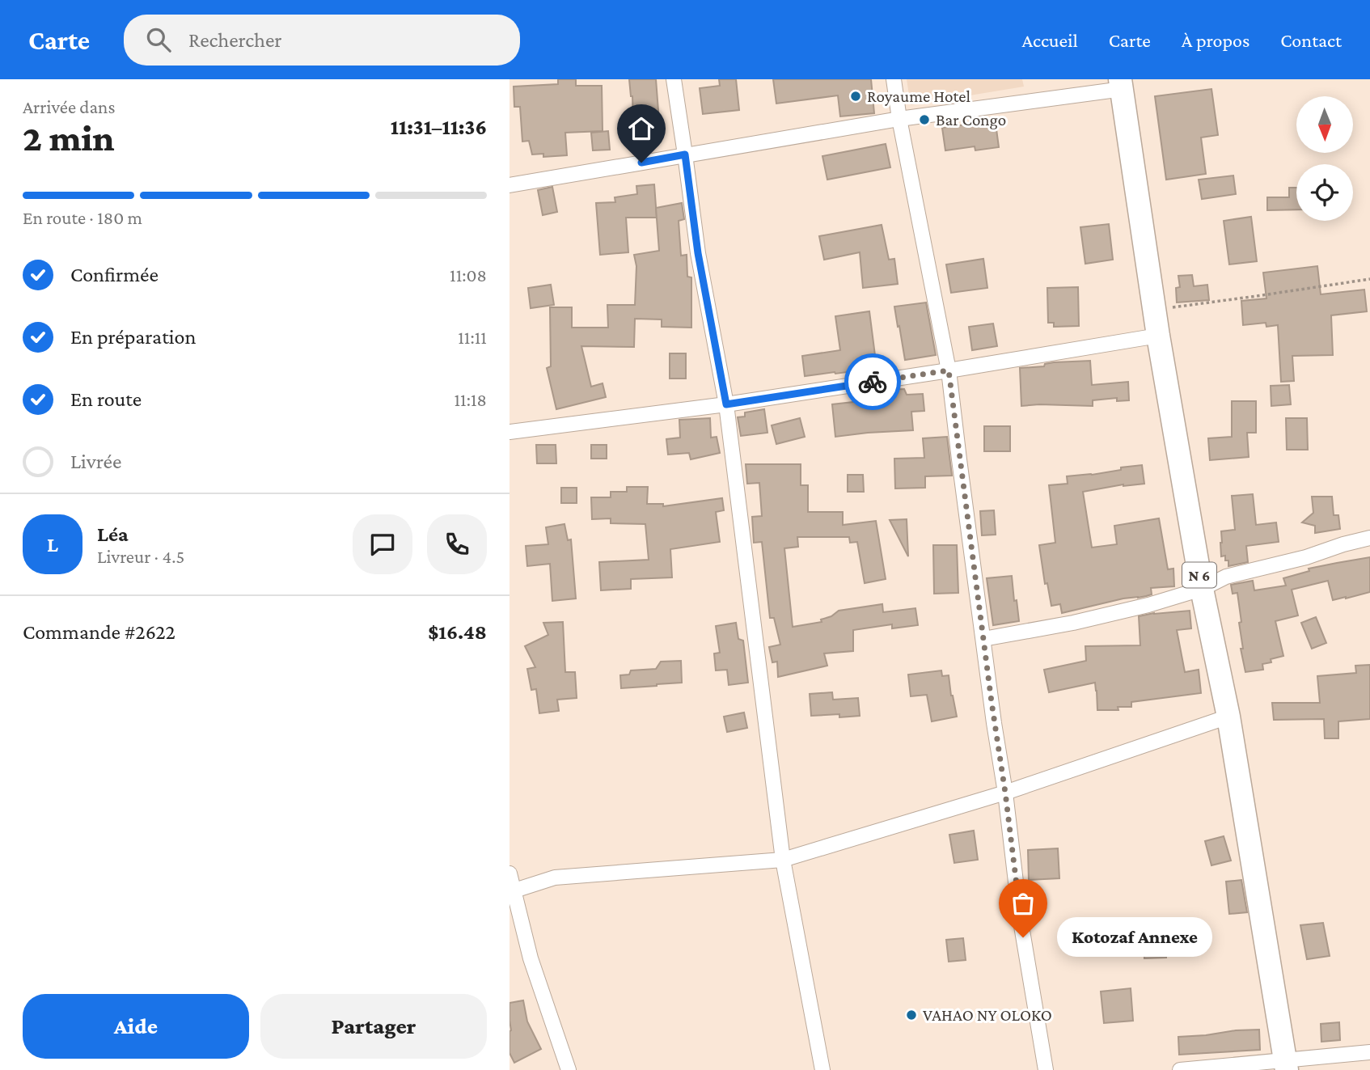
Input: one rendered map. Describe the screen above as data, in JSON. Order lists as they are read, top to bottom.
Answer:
{
  "streets": {
    "main road": ["N 6"]
  },
  "places": [
    "Royaume Hotel",
    "Bar Congo",
    "Kotozaf Annexe",
    "VAHAO NY OLOKO"
  ],
  "north": "bottom",
  "page": {
    "header": "Carte",
    "search": "Rechercher",
    "nav": [
      "Accueil",
      "Carte",
      "À propos",
      "Contact"
    ],
    "heading": ["2 min", "Arrivée dans", "11:31–11:36"],
    "panel": [
      "Léa",
      "Livreur · 4.5",
      "Commande #2622",
      "$16.48"
    ],
    "bar": "En route · 180 m",
    "list": [
      ["Confirmée", "11:08"],
      ["En préparation", "11:11"],
      ["En route", "11:18"],
      "Livrée"
    ],
    "round": "L",
    "bubble": "Kotozaf Annexe",
    "buttons": ["Aide", "Partager"]
  }
}
